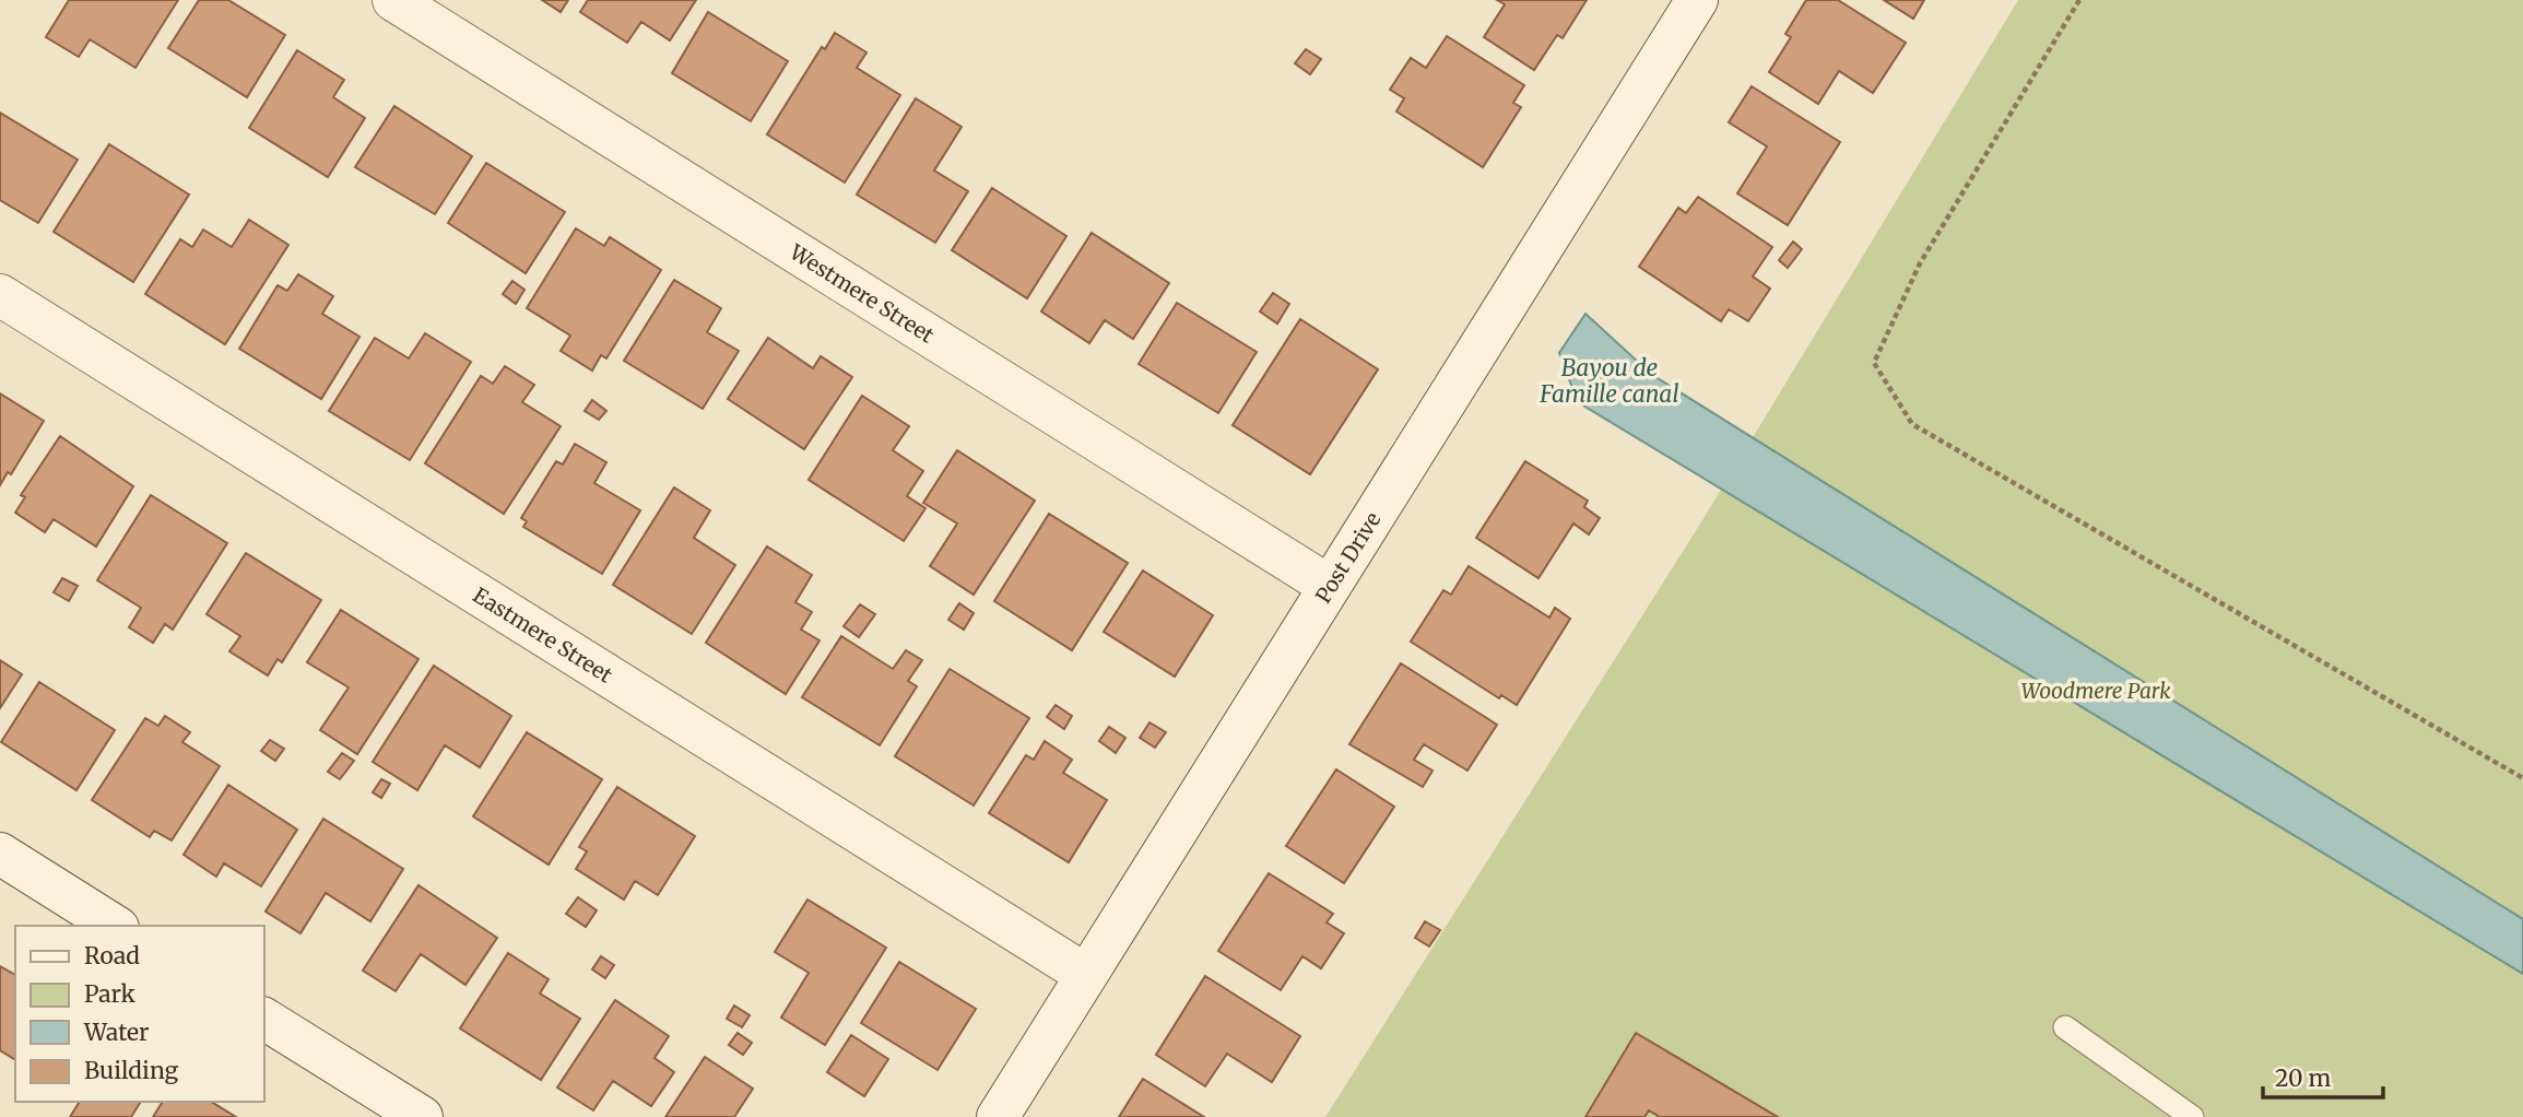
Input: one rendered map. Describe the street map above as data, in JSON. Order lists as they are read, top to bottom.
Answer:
{
  "streets": {
    "street": ["Westmere Street", "Post Drive", "Eastmere Street"]
  },
  "crossings": [
    ["Westmere Street", "Post Drive"],
    ["Post Drive", "Eastmere Street"]
  ],
  "water": ["Bayou de Famille canal"],
  "parks": ["Woodmere Park"],
  "legend": [
    "Road",
    "Park",
    "Water",
    "Building"
  ],
  "scale_bar": "20 m"
}
